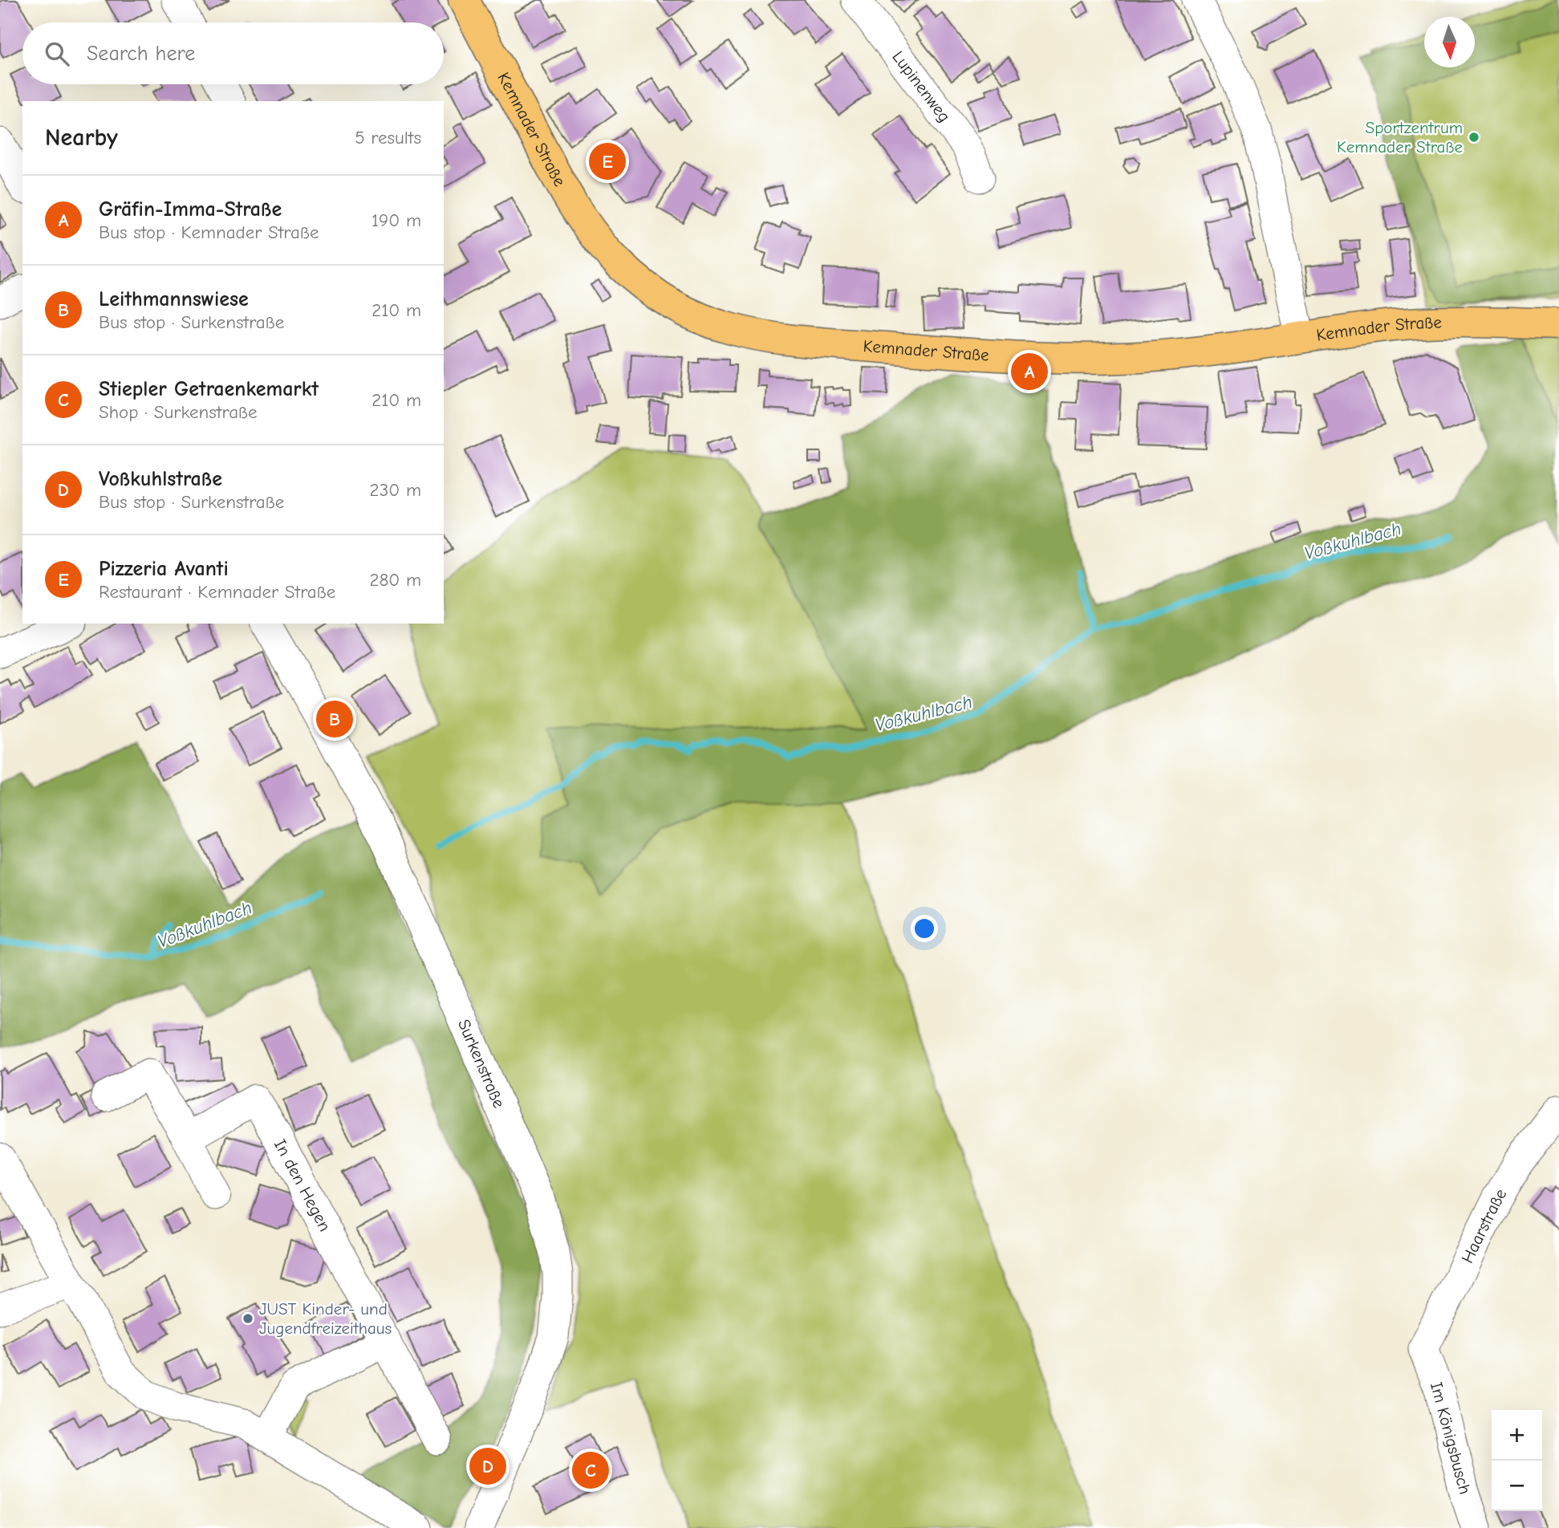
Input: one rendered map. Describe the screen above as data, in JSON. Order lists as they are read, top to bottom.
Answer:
{
  "streets": {
    "main road": ["Kemnader Straße"],
    "street": [
      "Lupinenweg",
      "Surkenstraße",
      "In den Hegen",
      "Haarstraße",
      "Im Königsbusch"
    ]
  },
  "crossings": [
    ["Haarstraße", "Im Königsbusch"]
  ],
  "water": ["Voßkuhlbach"],
  "places": ["Sportzentrum Kemnader Straße", "JUST Kinder- und Jugendfreizeithaus"],
  "north": "bottom",
  "page": {
    "search": "Search here",
    "heading": ["Nearby", "5 results"],
    "pins": [
      "E",
      "A",
      "B",
      "D",
      "C"
    ],
    "list": [
      {
        "mark": "A",
        "name": "Gräfin-Imma-Straße",
        "note": "Bus stop · Kemnader Straße",
        "value": "190 m"
      },
      {
        "mark": "B",
        "name": "Leithmannswiese",
        "note": "Bus stop · Surkenstraße",
        "value": "210 m"
      },
      {
        "mark": "C",
        "name": "Stiepler Getraenkemarkt",
        "note": "Shop · Surkenstraße",
        "value": "210 m"
      },
      {
        "mark": "D",
        "name": "Voßkuhlstraße",
        "note": "Bus stop · Surkenstraße",
        "value": "230 m"
      },
      {
        "mark": "E",
        "name": "Pizzeria Avanti",
        "note": "Restaurant · Kemnader Straße",
        "value": "280 m"
      }
    ],
    "map_buttons": ["+", "−"]
  }
}
